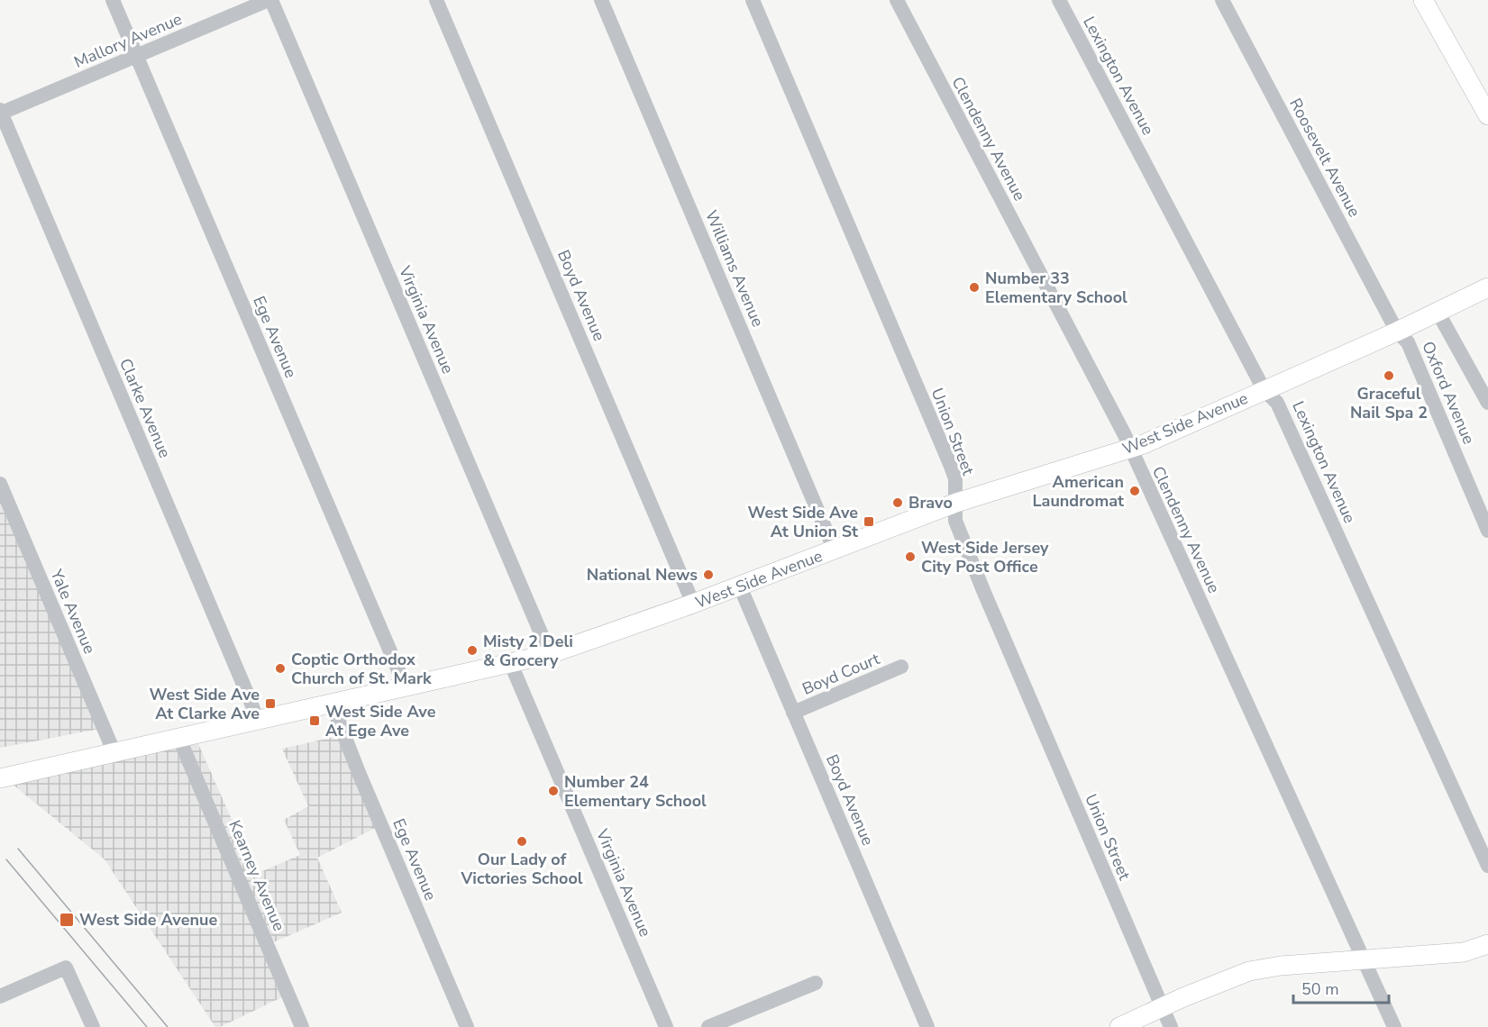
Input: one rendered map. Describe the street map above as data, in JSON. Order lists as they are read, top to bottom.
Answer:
{
  "streets": {
    "main road": ["West Side Avenue"],
    "street": [
      "Mallory Avenue",
      "Lexington Avenue",
      "Clendenny Avenue",
      "Roosevelt Avenue",
      "Williams Avenue",
      "Boyd Avenue",
      "Virginia Avenue",
      "Ege Avenue",
      "Oxford Avenue",
      "Clarke Avenue",
      "Union Street",
      "Yale Avenue",
      "Boyd Court",
      "Kearney Avenue"
    ]
  },
  "crossings": [
    ["Mallory Avenue", "Virginia Avenue"],
    ["Mallory Avenue", "Ege Avenue"],
    ["Mallory Avenue", "Clarke Avenue"],
    ["Lexington Avenue", "West Side Avenue"],
    ["Clendenny Avenue", "West Side Avenue"],
    ["Roosevelt Avenue", "Oxford Avenue"],
    ["Roosevelt Avenue", "West Side Avenue"],
    ["Williams Avenue", "West Side Avenue"],
    ["Boyd Avenue", "West Side Avenue"],
    ["Boyd Avenue", "Boyd Court"],
    ["Virginia Avenue", "West Side Avenue"],
    ["Ege Avenue", "West Side Avenue"],
    ["Oxford Avenue", "West Side Avenue"],
    ["Clarke Avenue", "West Side Avenue"],
    ["West Side Avenue", "Union Street"],
    ["West Side Avenue", "Yale Avenue"],
    ["West Side Avenue", "Kearney Avenue"]
  ],
  "places": {
    "other": [
      "Number 33 Elementary School",
      "Graceful Nail Spa 2",
      "American Laundromat",
      "Bravo",
      "West Side Jersey City Post Office",
      "National News",
      "Misty 2 Deli & Grocery",
      "Coptic Orthodox Church of St. Mark",
      "Number 24 Elementary School",
      "Our Lady of Victories School"
    ],
    "transit": [
      "West Side Ave At Union St",
      "West Side Ave At Clarke Ave",
      "West Side Ave At Ege Ave",
      "West Side Avenue"
    ]
  },
  "scale_bar": "50 m"
}
